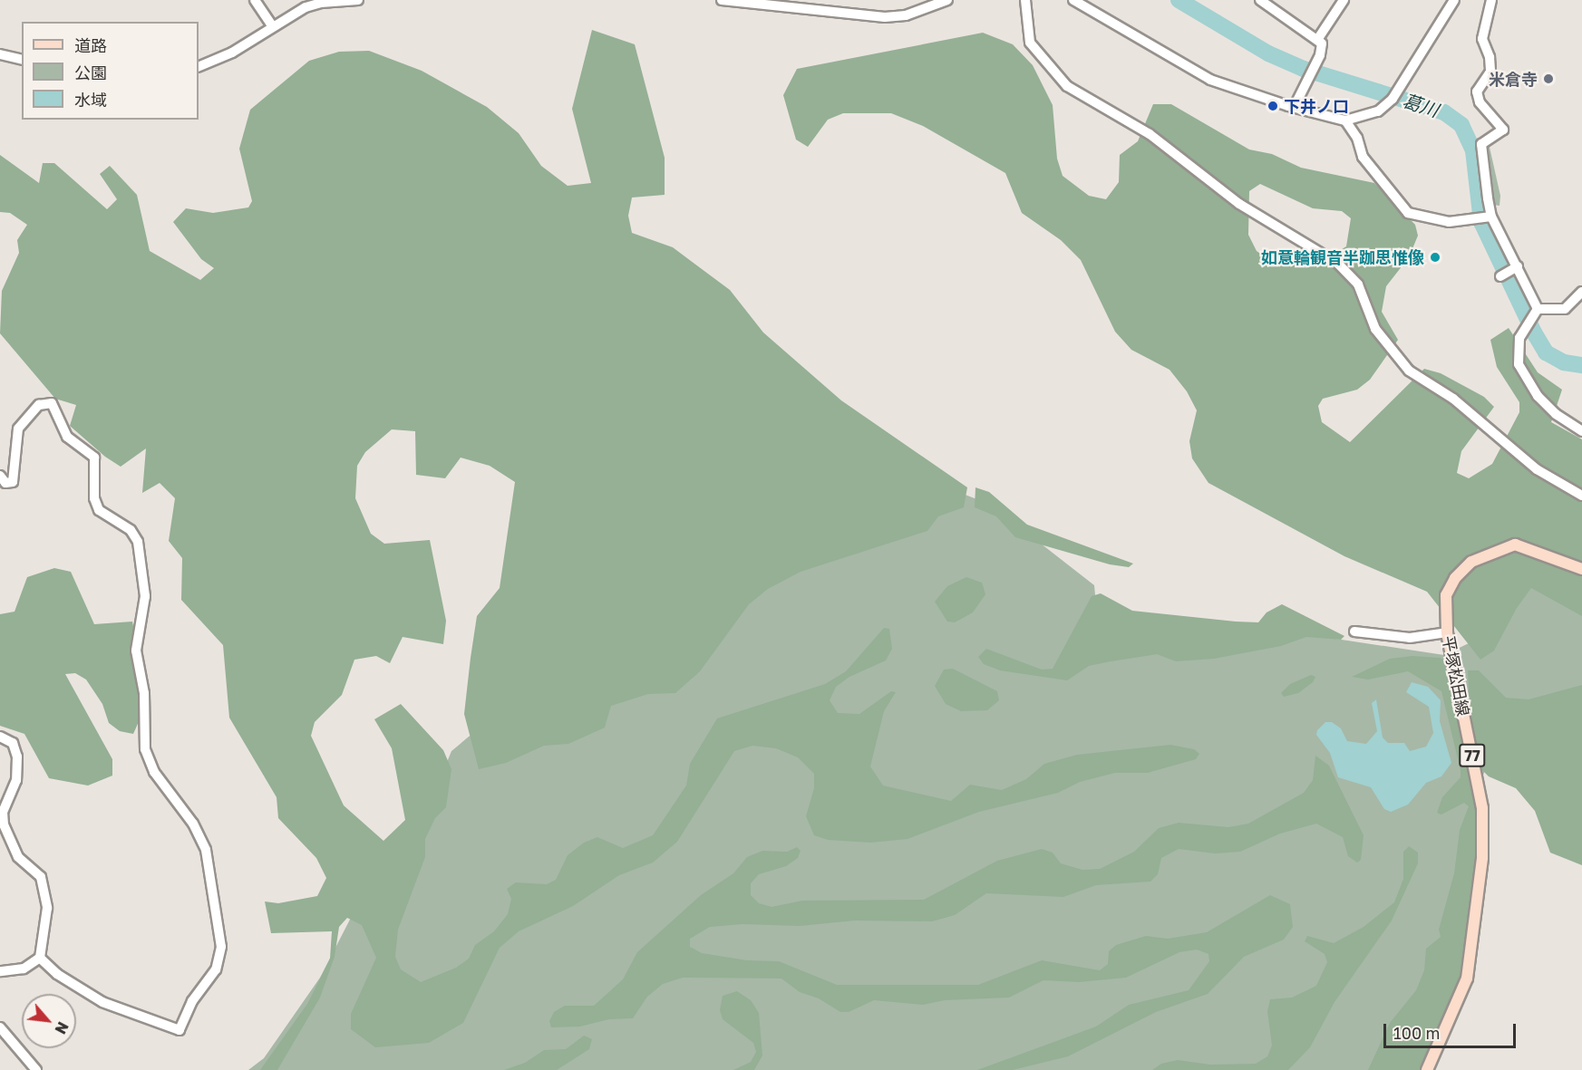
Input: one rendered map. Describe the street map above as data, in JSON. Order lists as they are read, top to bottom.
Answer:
{
  "streets": {
    "main road": ["平塚松田線", "77"]
  },
  "water": ["葛川"],
  "places": ["米倉寺", "下井ノ口", "如意輪観音半跏思惟像"],
  "legend": ["道路", "公園", "水域"],
  "scale_bar": "100 m",
  "north": "bottom right"
}
